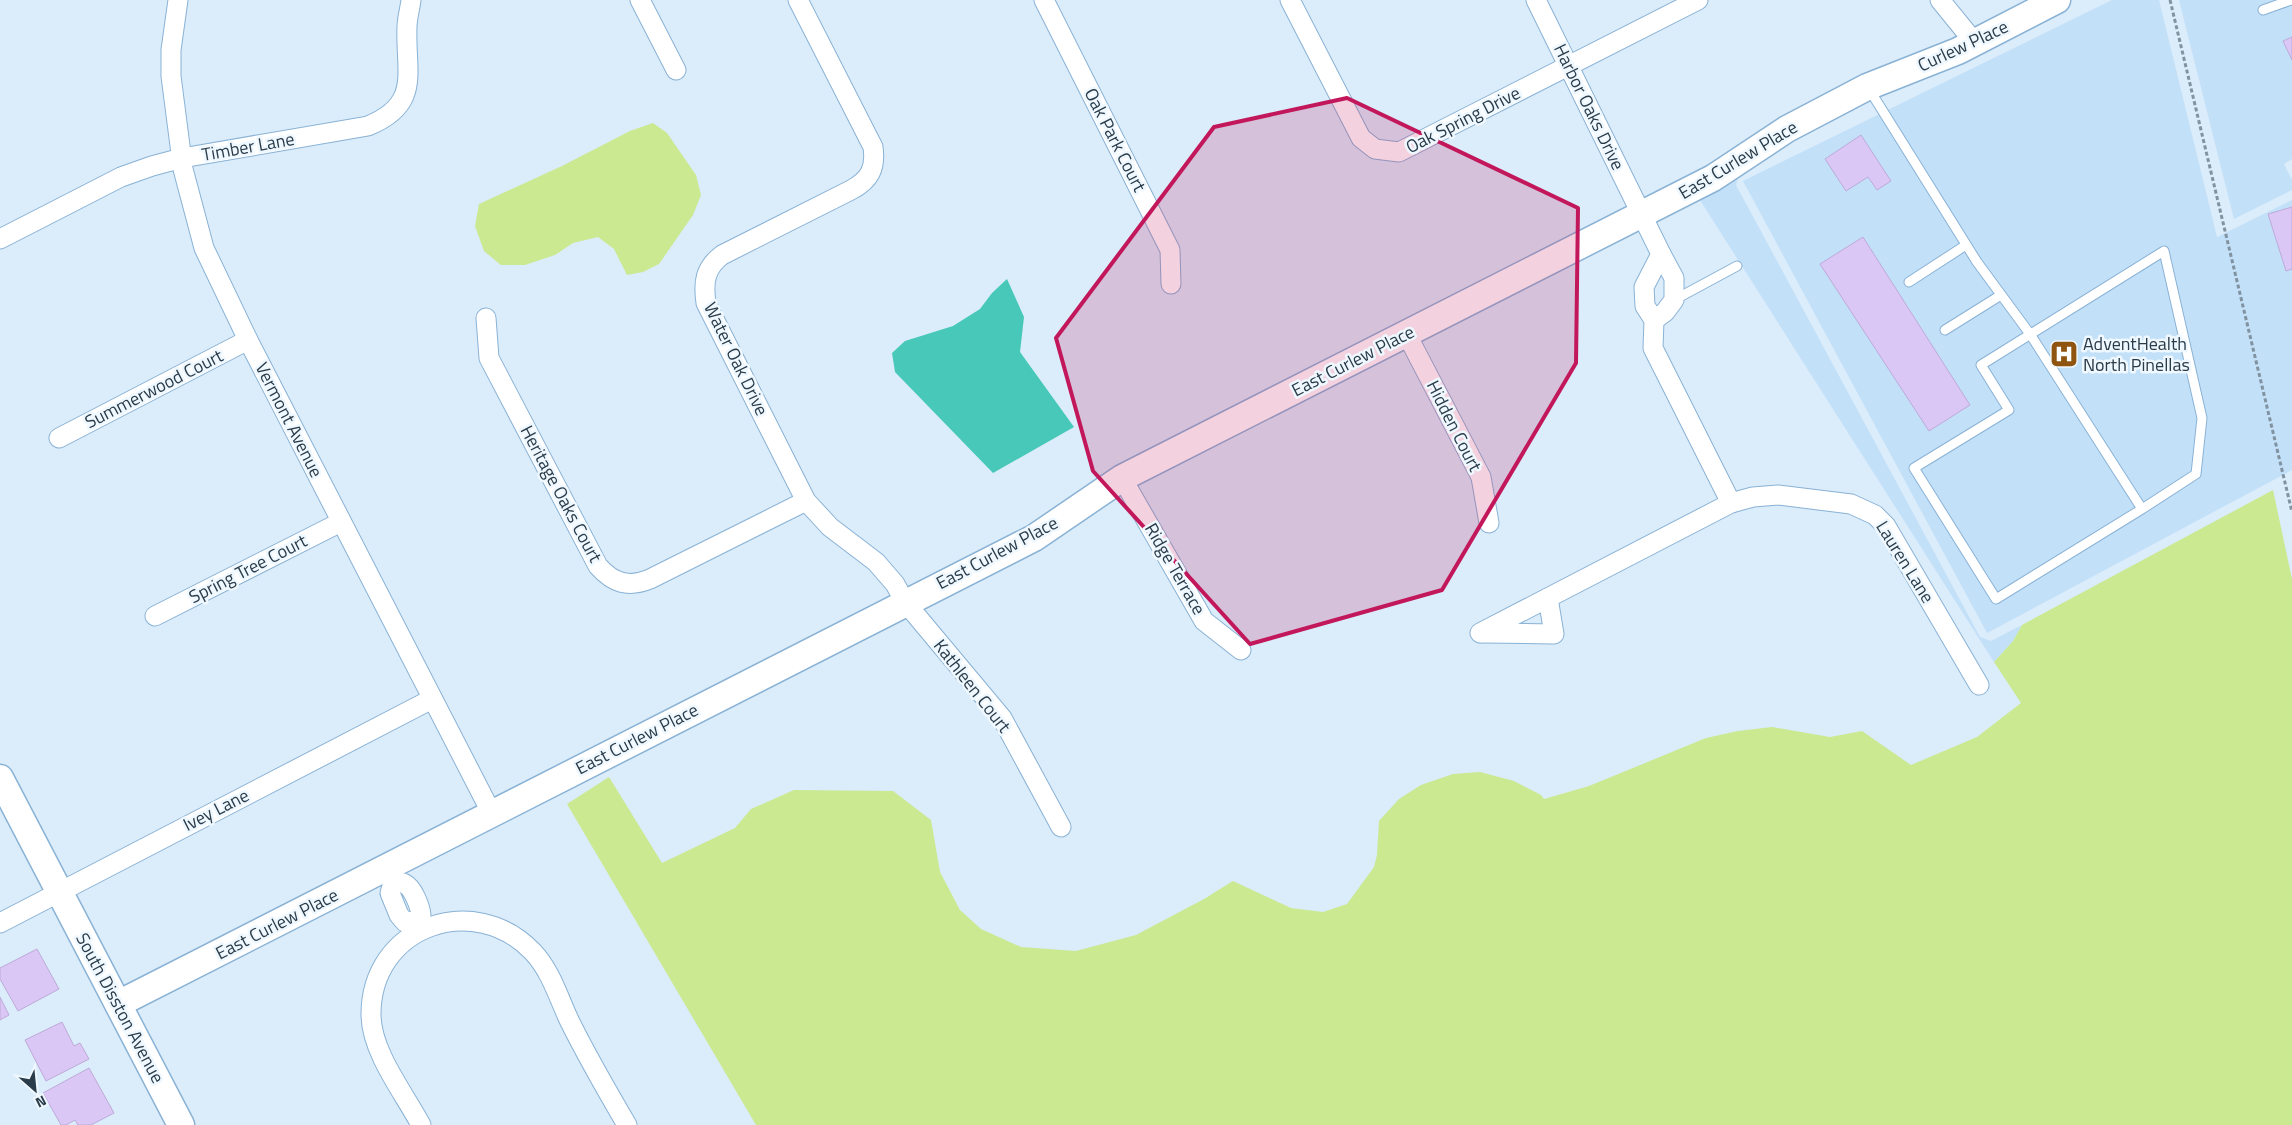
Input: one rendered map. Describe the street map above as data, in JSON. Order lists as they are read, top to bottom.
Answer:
{
  "streets": {
    "street": [
      "Curlew Place",
      "Harbor Oaks Drive",
      "Oak Spring Drive",
      "Oak Park Court",
      "Timber Lane",
      "East Curlew Place",
      "Water Oak Drive",
      "Summerwood Court",
      "Vermont Avenue",
      "Hidden Court",
      "Heritage Oaks Court",
      "Lauren Lane",
      "Spring Tree Court",
      "Ridge Terrace",
      "Kathleen Court",
      "Ivey Lane",
      "South Disston Avenue"
    ]
  },
  "crossings": [
    ["Curlew Place", "East Curlew Place"],
    ["Harbor Oaks Drive", "Oak Spring Drive"],
    ["Harbor Oaks Drive", "East Curlew Place"],
    ["Timber Lane", "Vermont Avenue"],
    ["East Curlew Place", "Water Oak Drive"],
    ["East Curlew Place", "Vermont Avenue"],
    ["East Curlew Place", "Hidden Court"],
    ["East Curlew Place", "Ridge Terrace"],
    ["East Curlew Place", "Kathleen Court"],
    ["East Curlew Place", "South Disston Avenue"],
    ["Water Oak Drive", "Heritage Oaks Court"],
    ["Water Oak Drive", "Kathleen Court"],
    ["Summerwood Court", "Vermont Avenue"],
    ["Vermont Avenue", "Spring Tree Court"],
    ["Vermont Avenue", "Ivey Lane"],
    ["Ivey Lane", "South Disston Avenue"]
  ],
  "places": {
    "hospital": ["AdventHealth North Pinellas"]
  },
  "north": "bottom right"
}
